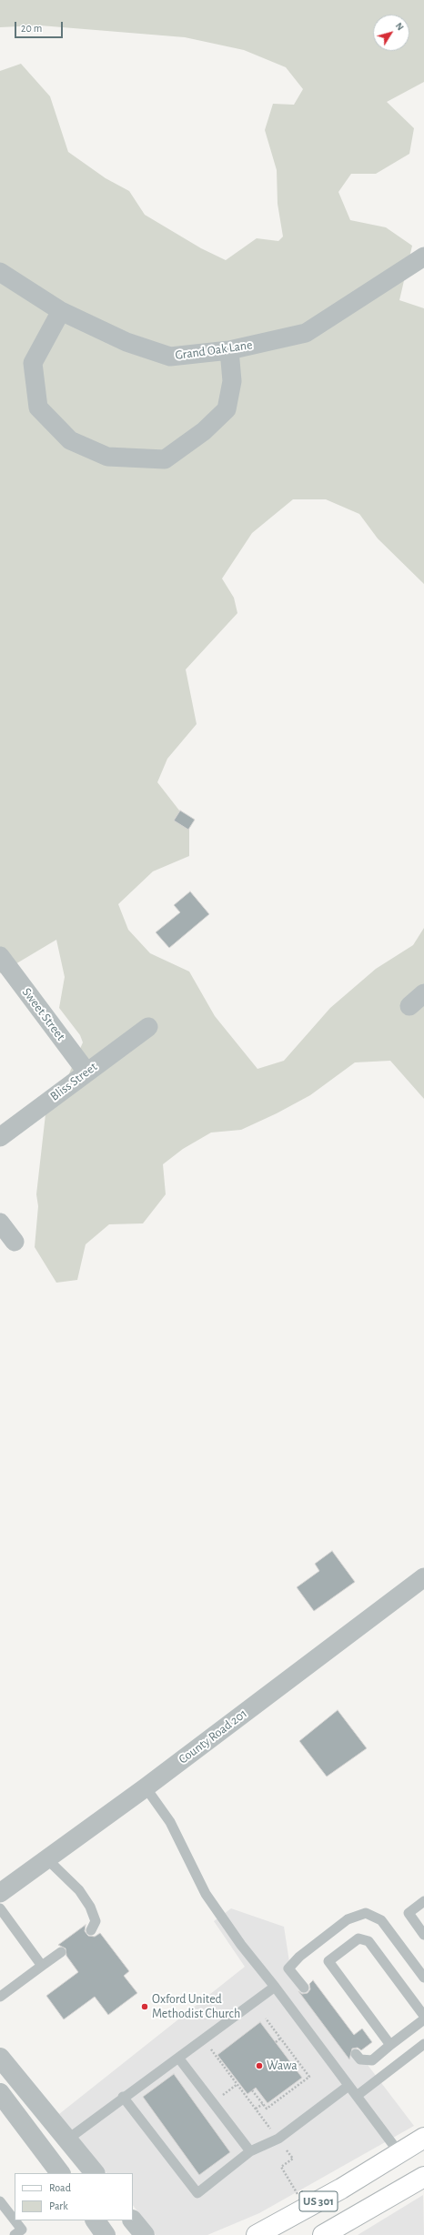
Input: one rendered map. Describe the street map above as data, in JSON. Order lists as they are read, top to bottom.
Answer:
{
  "streets": {
    "main road": ["US 301"],
    "street": [
      "Grand Oak Lane",
      "Sweet Street",
      "Bliss Street",
      "County Road 201"
    ]
  },
  "crossings": [
    ["Sweet Street", "Bliss Street"]
  ],
  "places": ["Oxford United Methodist Church", "Wawa"],
  "legend": ["Road", "Park"],
  "scale_bar": "20 m",
  "north": "top right"
}
